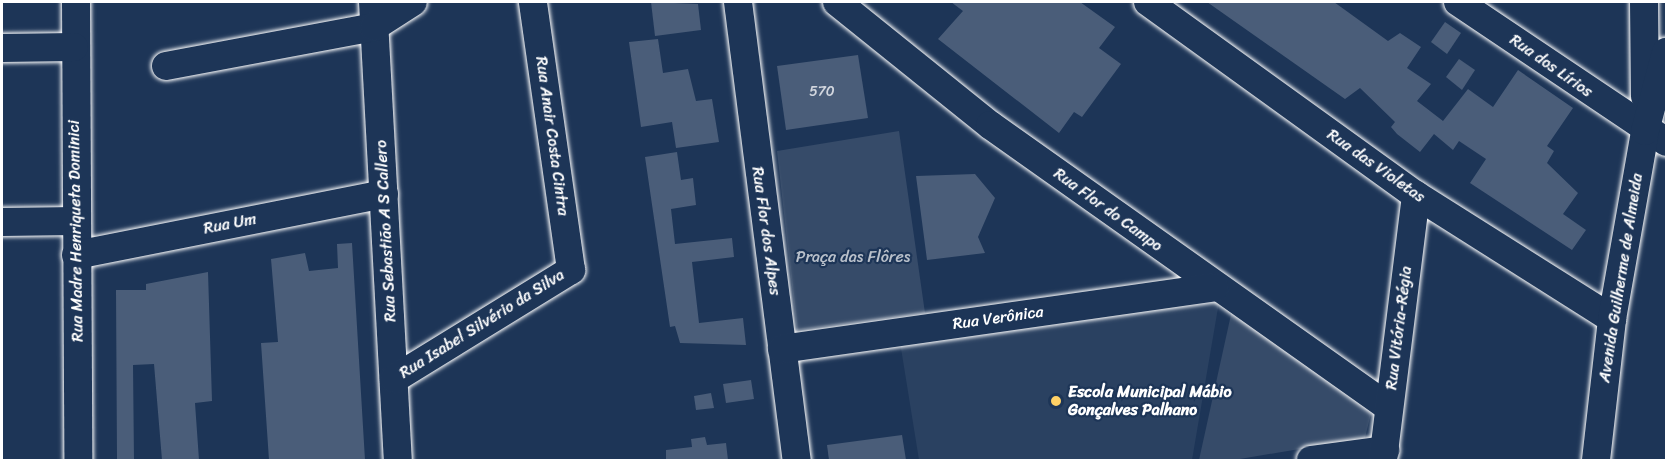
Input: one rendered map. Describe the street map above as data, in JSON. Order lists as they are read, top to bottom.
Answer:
{
  "streets": {
    "street": [
      "Rua dos Lírios",
      "Rua Anair Costa Cintra",
      "Rua das Violetas",
      "Rua Flor do Campo",
      "Rua Um",
      "Rua Madre Henriqueta Dominici",
      "Rua Sebastião A S Callero",
      "Rua Flor dos Alpes",
      "Avenida Guilherme de Almeida",
      "Rua Verônica",
      "Rua Isabel Silvério da Silva",
      "Rua Vitória-Régia"
    ]
  },
  "crossings": [
    ["Rua dos Lírios", "Avenida Guilherme de Almeida"],
    ["Rua Anair Costa Cintra", "Rua Isabel Silvério da Silva"],
    ["Rua das Violetas", "Avenida Guilherme de Almeida"],
    ["Rua das Violetas", "Rua Vitória-Régia"],
    ["Rua Flor do Campo", "Rua Verônica"],
    ["Rua Flor do Campo", "Rua Vitória-Régia"],
    ["Rua Um", "Rua Madre Henriqueta Dominici"],
    ["Rua Um", "Rua Sebastião A S Callero"],
    ["Rua Sebastião A S Callero", "Rua Isabel Silvério da Silva"],
    ["Rua Flor dos Alpes", "Rua Verônica"]
  ],
  "parks": ["Praça das Flôres"],
  "places": ["Escola Municipal Mábio Gonçalves Palhano"],
  "house_numbers": ["570"]
}
